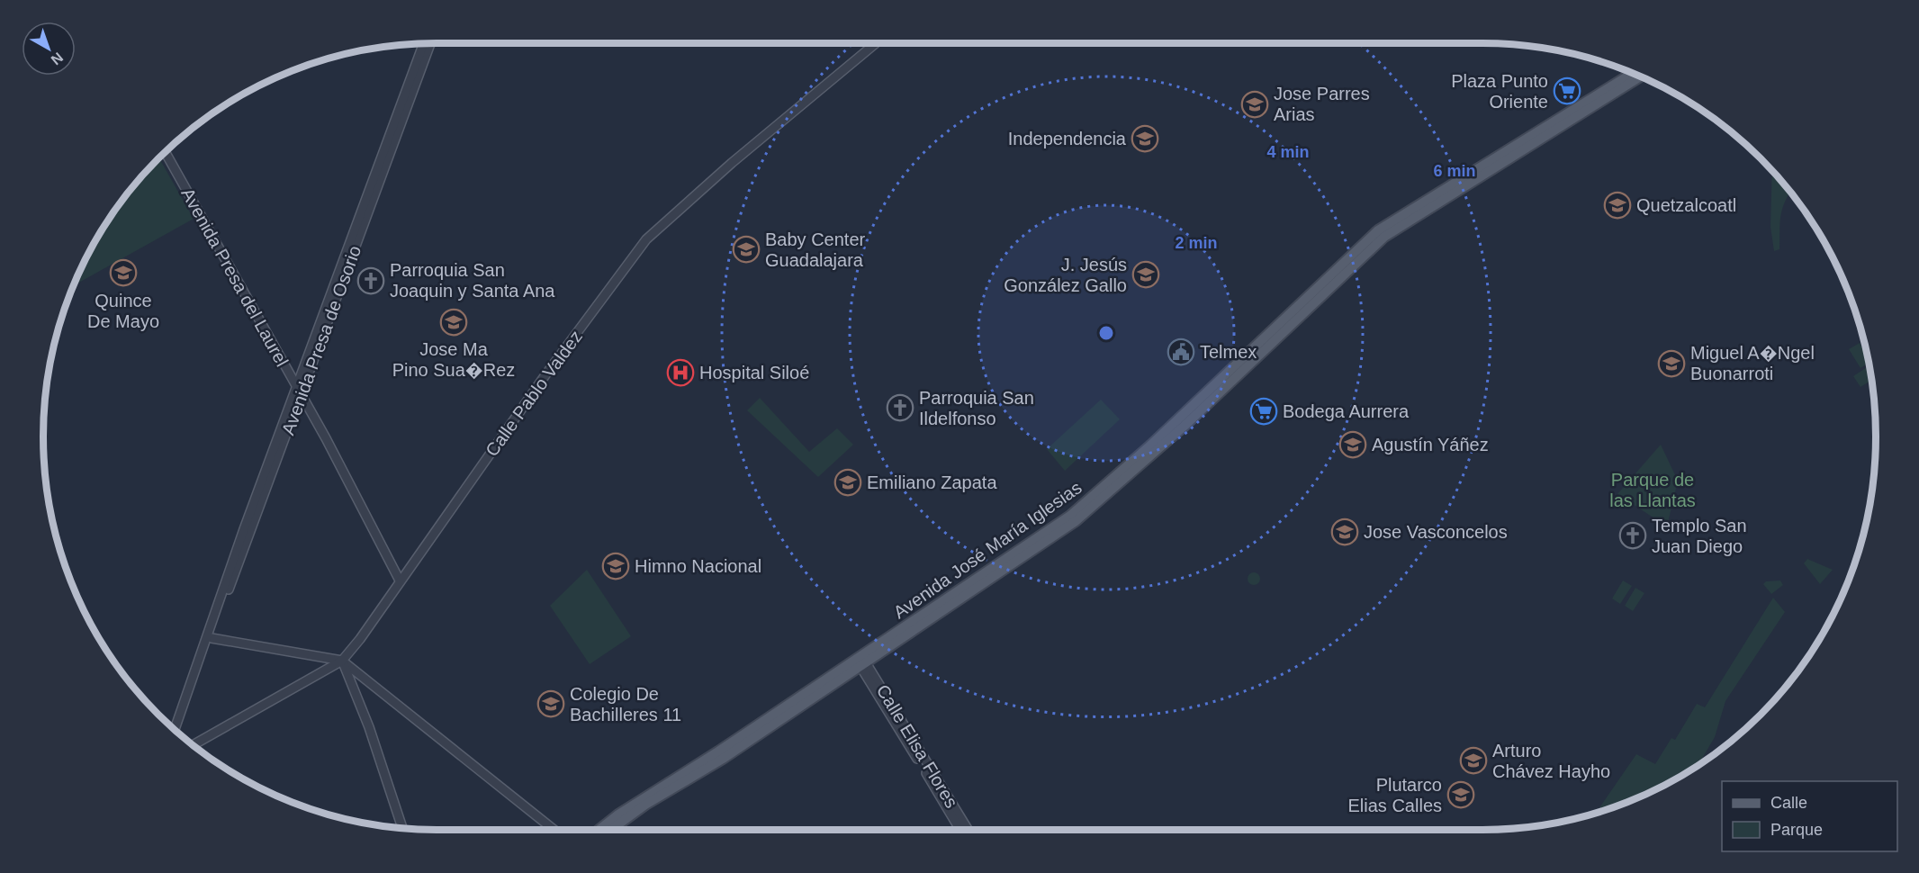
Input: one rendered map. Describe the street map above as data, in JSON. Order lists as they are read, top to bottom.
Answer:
{
  "streets": {
    "main road": ["Avenida José María Iglesias"],
    "street": [
      "Avenida Presa del Laurel",
      "Avenida Presa de Osorio",
      "Calle Pablo Valdez",
      "Calle Elisa Flores"
    ]
  },
  "crossings": [
    ["Avenida Presa del Laurel", "Avenida Presa de Osorio"],
    ["Avenida Presa del Laurel", "Calle Pablo Valdez"],
    ["Avenida José María Iglesias", "Calle Elisa Flores"]
  ],
  "parks": ["Parque de las Llantas"],
  "places": {
    "supermarket": ["Plaza Punto Oriente", "Bodega Aurrera"],
    "school or university": [
      "Jose Parres Arias",
      "Independencia",
      "Quetzalcoatl",
      "Baby Center Guadalajara",
      "Quince De Mayo",
      "J. Jesús González Gallo",
      "Jose Ma Pino Sua�Rez",
      "Miguel A�Ngel Buonarroti",
      "Agustín Yáñez",
      "Emiliano Zapata",
      "Jose Vasconcelos",
      "Himno Nacional",
      "Colegio De Bachilleres 11",
      "Arturo Chávez Hayho",
      "Plutarco Elias Calles"
    ],
    "church": ["Parroquia San Joaquin y Santa Ana", "Parroquia San Ildelfonso", "Templo San Juan Diego"],
    "public building": ["Telmex"],
    "hospital": ["Hospital Siloé"]
  },
  "legend": ["Calle", "Parque"],
  "north": "bottom right",
  "rings": ["4 min", "6 min", "2 min"]
}
